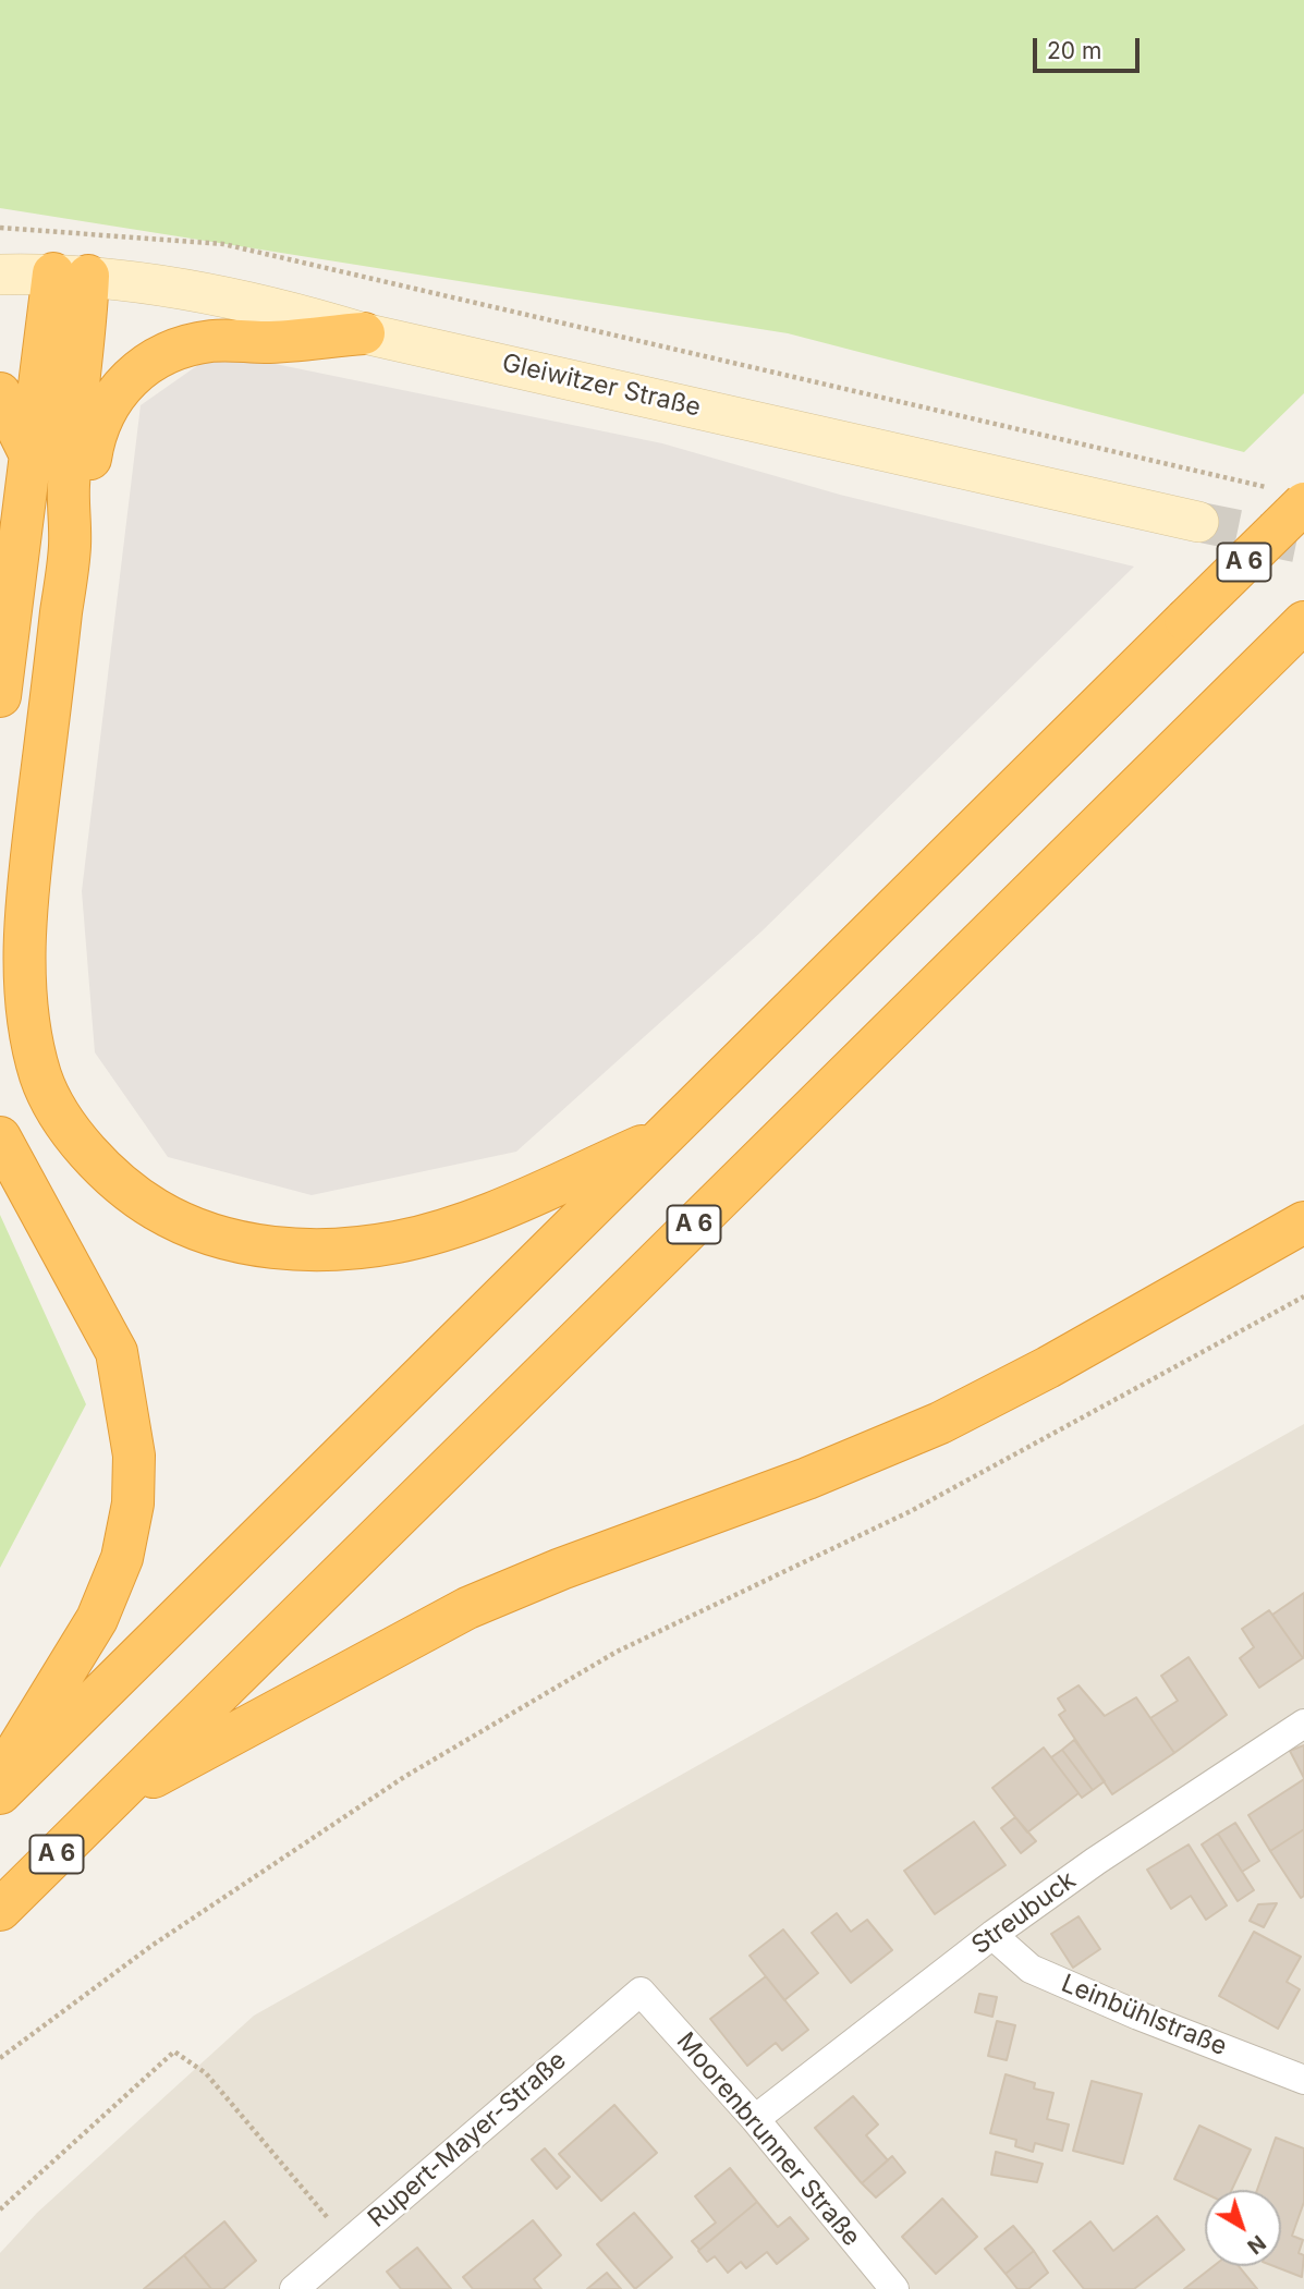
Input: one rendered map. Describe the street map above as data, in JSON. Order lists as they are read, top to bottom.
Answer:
{
  "streets": {
    "highway": ["A 6"],
    "main road": ["Gleiwitzer Straße"],
    "street": [
      "Streubuck",
      "Leinbühlstraße",
      "Rupert-Mayer-Straße",
      "Moorenbrunner Straße"
    ]
  },
  "crossings": [
    ["Streubuck", "Leinbühlstraße"],
    ["Streubuck", "Moorenbrunner Straße"],
    ["Rupert-Mayer-Straße", "Moorenbrunner Straße"]
  ],
  "scale_bar": "20 m",
  "north": "bottom right"
}
